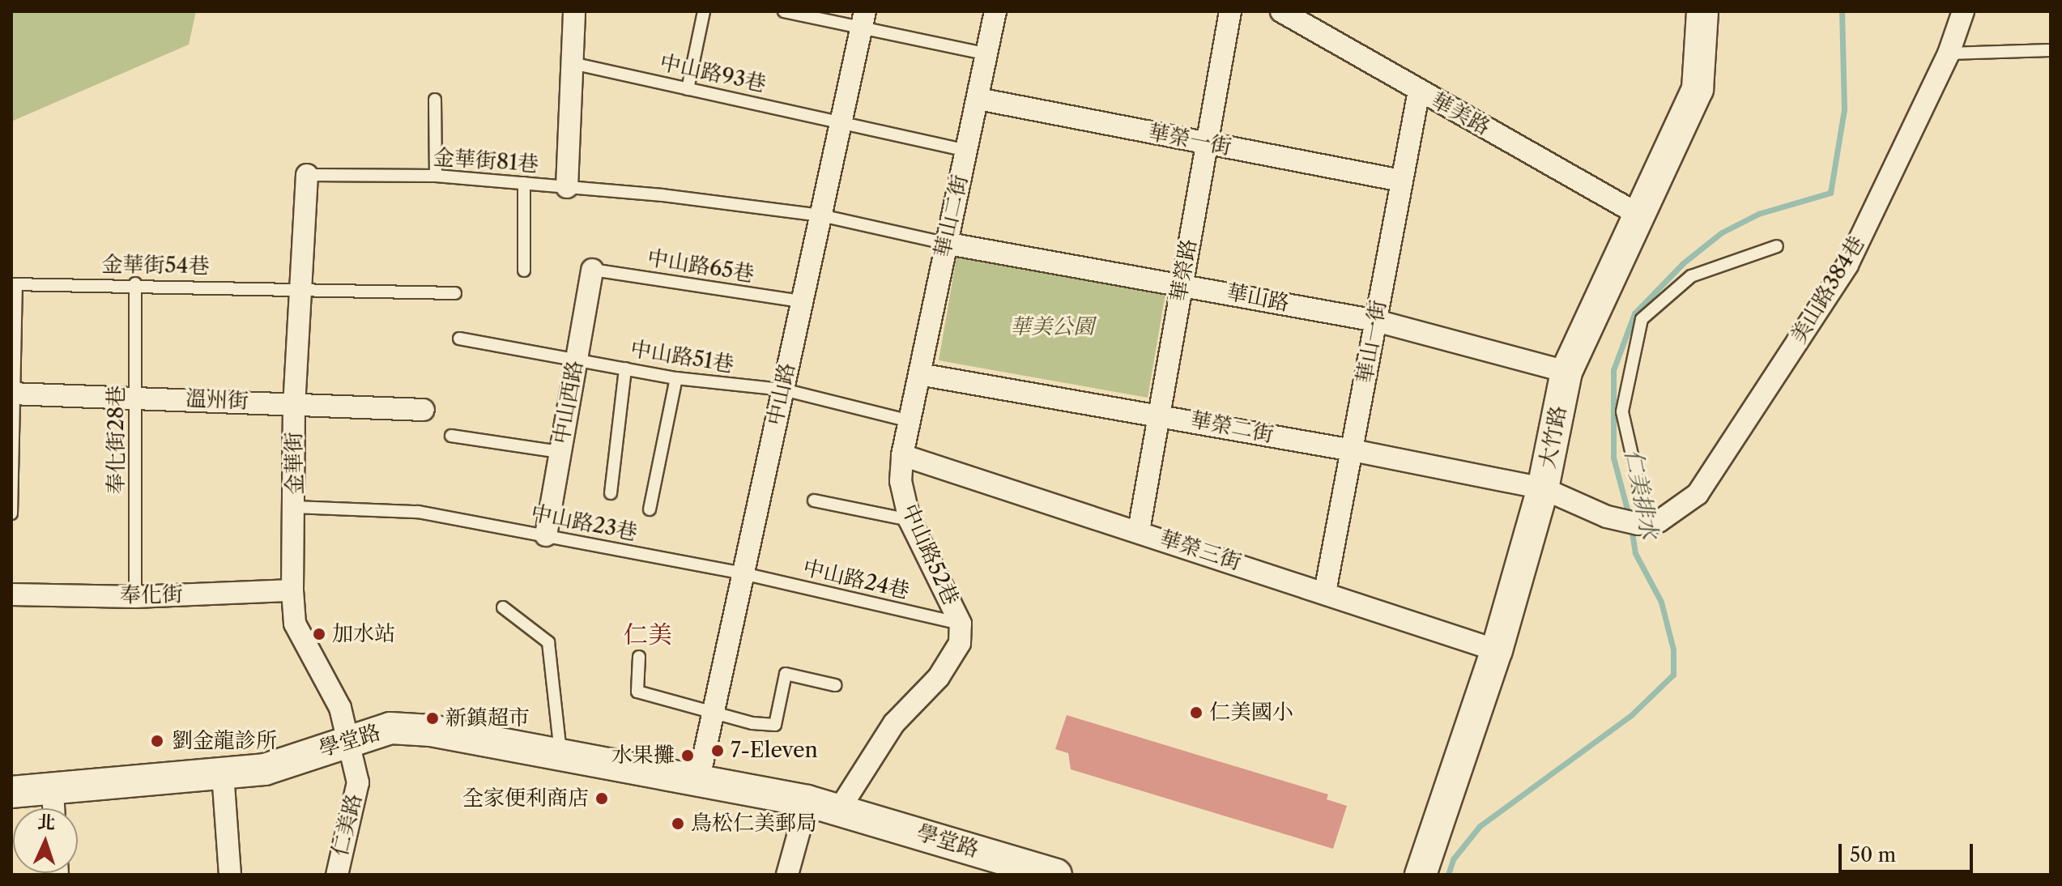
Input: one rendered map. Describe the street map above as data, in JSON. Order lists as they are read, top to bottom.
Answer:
{
  "streets": {
    "street": [
      "華美路",
      "華榮一街",
      "華山二街",
      "華榮路",
      "美山路384巷",
      "華山路",
      "華山一街",
      "中山路",
      "溫州街",
      "中山西路",
      "華榮二街",
      "大竹路",
      "金華街",
      "華榮三街",
      "中山路52巷",
      "奉化街",
      "學堂路",
      "仁美路"
    ],
    "lane": [
      "中山路93巷",
      "金華街81巷",
      "金華街54巷",
      "中山路65巷",
      "中山路51巷",
      "奉化街28巷",
      "中山路23巷",
      "中山路24巷"
    ]
  },
  "crossings": [
    ["中山路93巷", "華山二街"],
    ["中山路93巷", "中山路"],
    ["華美路", "華山一街"],
    ["華美路", "大竹路"],
    ["華榮一街", "華山二街"],
    ["華榮一街", "華榮路"],
    ["華榮一街", "華山一街"],
    ["金華街81巷", "華山二街"],
    ["金華街81巷", "華山路"],
    ["金華街81巷", "中山路"],
    ["金華街81巷", "金華街"],
    ["華山二街", "華山路"],
    ["華山二街", "華榮二街"],
    ["華山二街", "中山路52巷"],
    ["金華街54巷", "奉化街28巷"],
    ["金華街54巷", "金華街"],
    ["中山路65巷", "中山路"],
    ["中山路65巷", "中山西路"],
    ["華榮路", "華山路"],
    ["華榮路", "華榮二街"],
    ["華榮路", "華榮三街"],
    ["美山路384巷", "華榮二街"],
    ["華山路", "華山一街"],
    ["華山路", "大竹路"],
    ["華山一街", "華榮二街"],
    ["華山一街", "華榮三街"],
    ["中山路51巷", "中山路"],
    ["中山路51巷", "中山西路"],
    ["中山路", "中山路23巷"],
    ["中山路", "中山路24巷"],
    ["中山路", "學堂路"],
    ["溫州街", "奉化街28巷"],
    ["溫州街", "金華街"],
    ["中山西路", "中山路23巷"],
    ["華榮二街", "大竹路"],
    ["大竹路", "華榮三街"],
    ["奉化街28巷", "奉化街"],
    ["金華街", "中山路23巷"],
    ["金華街", "奉化街"],
    ["金華街", "學堂路"],
    ["金華街", "仁美路"],
    ["中山路23巷", "中山路24巷"],
    ["華榮三街", "中山路52巷"],
    ["中山路52巷", "中山路24巷"],
    ["學堂路", "仁美路"]
  ],
  "districts": ["仁美"],
  "water": ["仁美排水"],
  "parks": ["華美公園"],
  "places": [
    "加水站",
    "仁美國小",
    "新鎮超市",
    "劉金龍診所",
    "7-Eleven",
    "水果攤",
    "全家便利商店",
    "鳥松仁美郵局"
  ],
  "scale_bar": "50 m",
  "north": "top"
}
